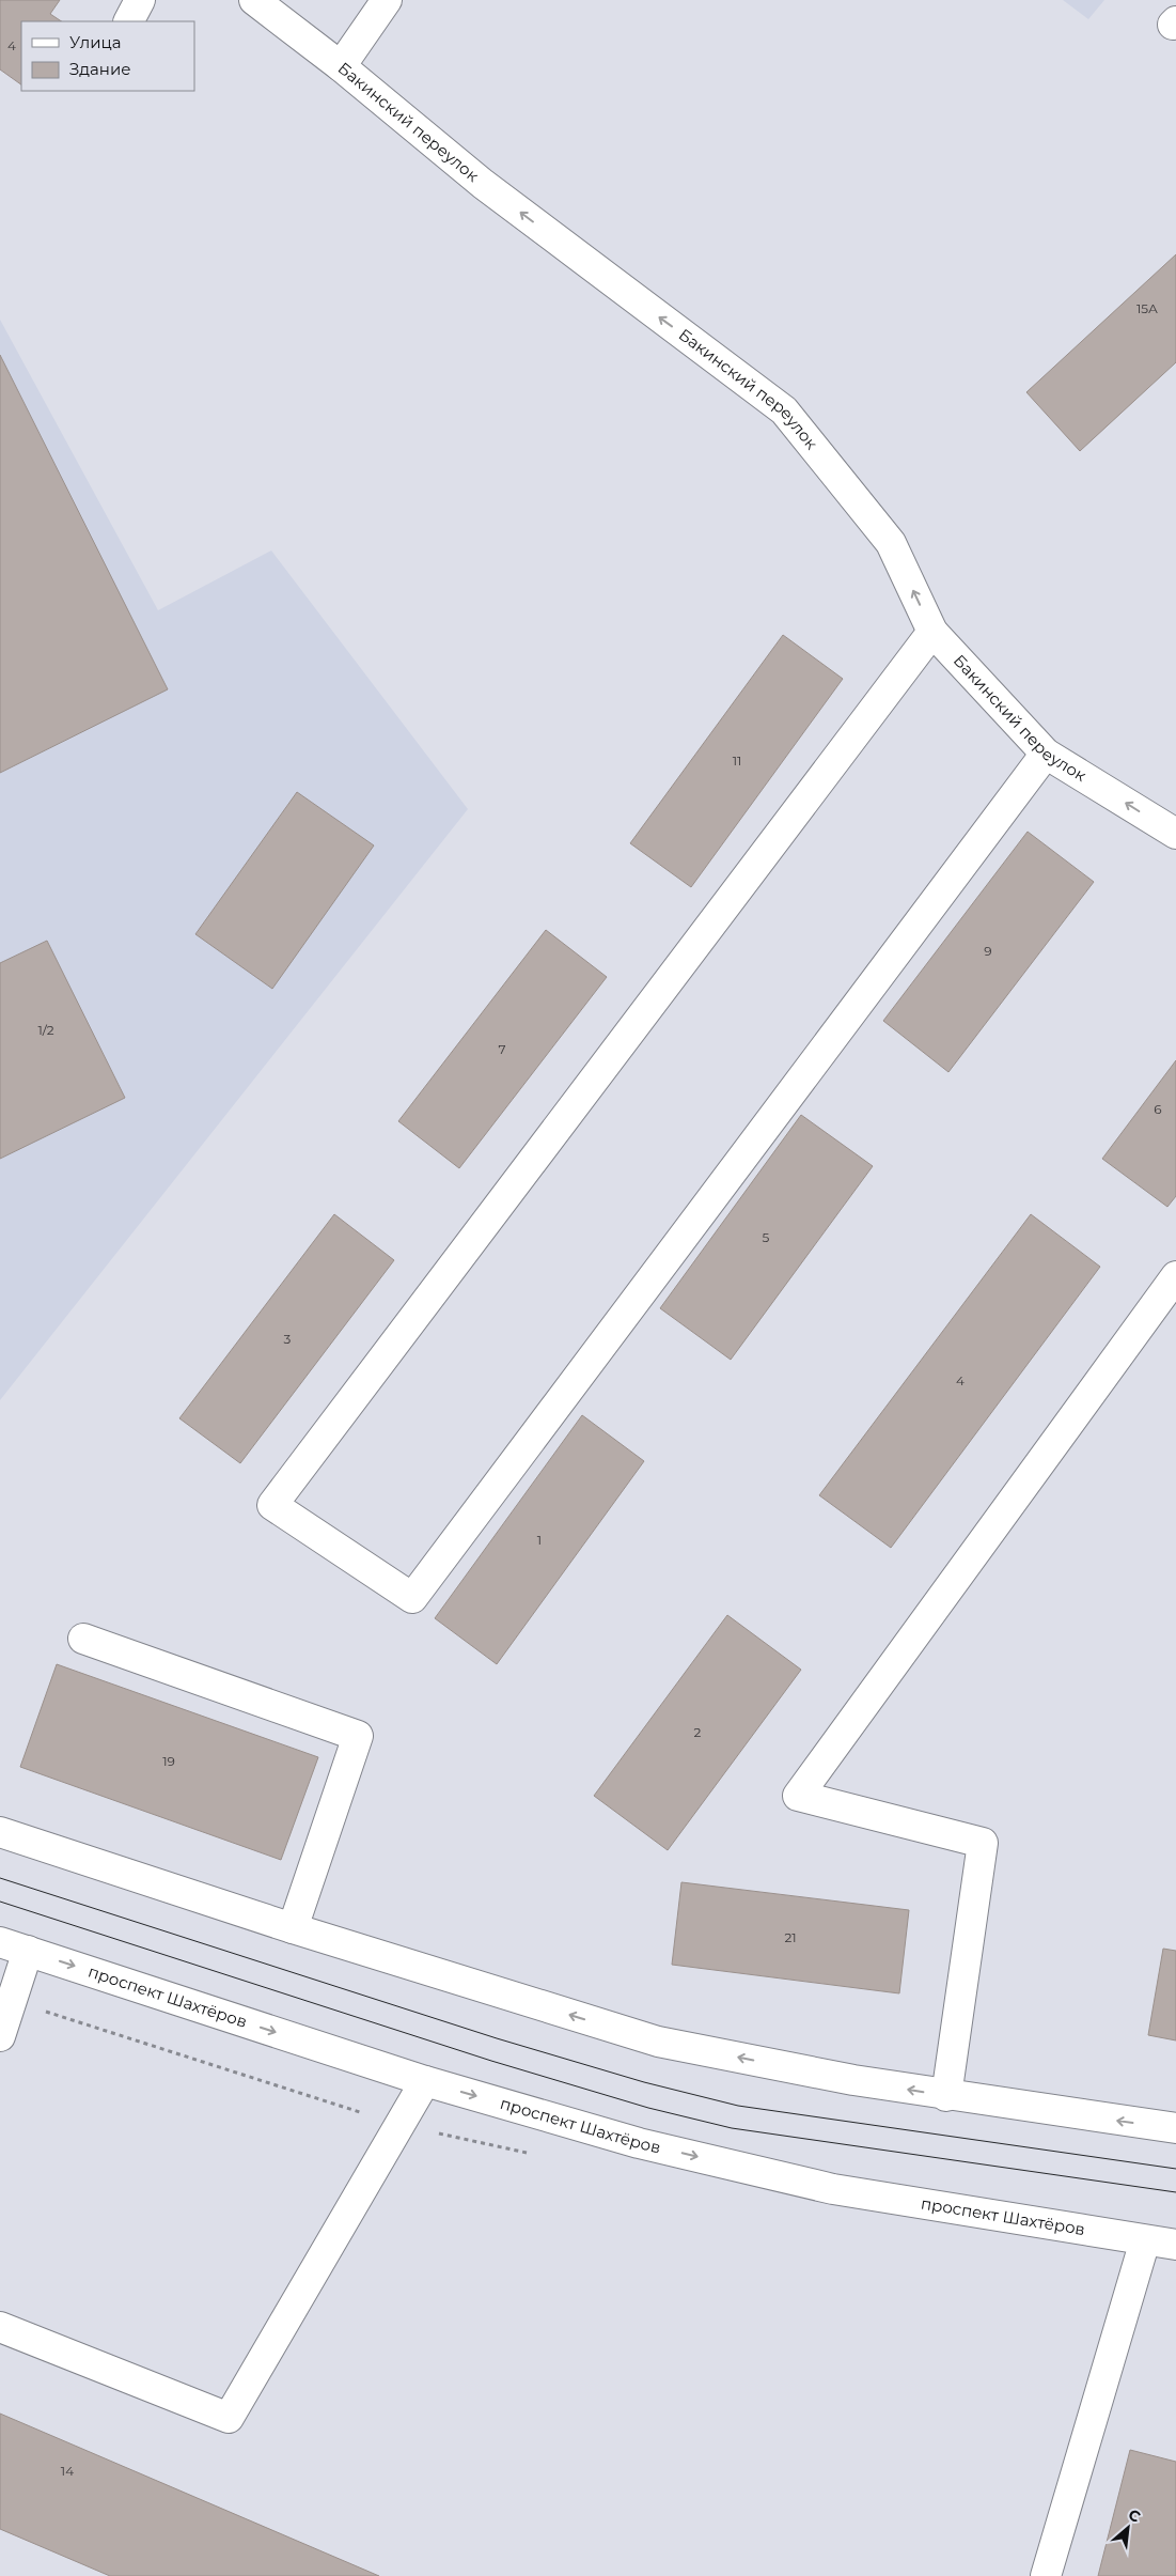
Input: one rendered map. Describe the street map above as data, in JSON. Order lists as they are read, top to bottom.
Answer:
{
  "streets": {
    "main road": ["Бакинский переулок", "проспект Шахтёров"]
  },
  "one_way": ["Бакинский переулок"],
  "house_numbers": [
    "4",
    "15А",
    "11",
    "9",
    "1/2",
    "7",
    "6",
    "5",
    "3",
    "4",
    "1",
    "2",
    "19",
    "21",
    "14"
  ],
  "legend": ["Улица", "Здание"],
  "north": "top right"
}
